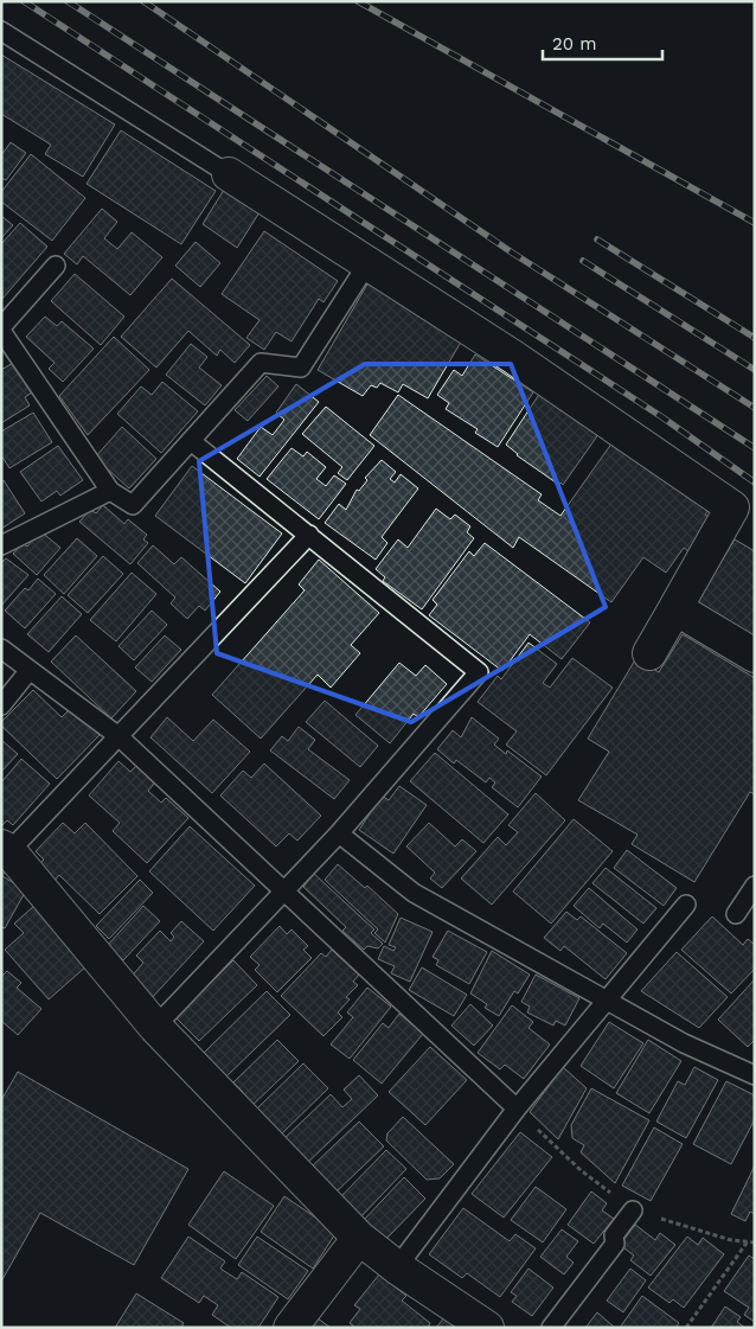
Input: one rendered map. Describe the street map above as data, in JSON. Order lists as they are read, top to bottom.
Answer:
{
  "scale_bar": "20 m"
}
